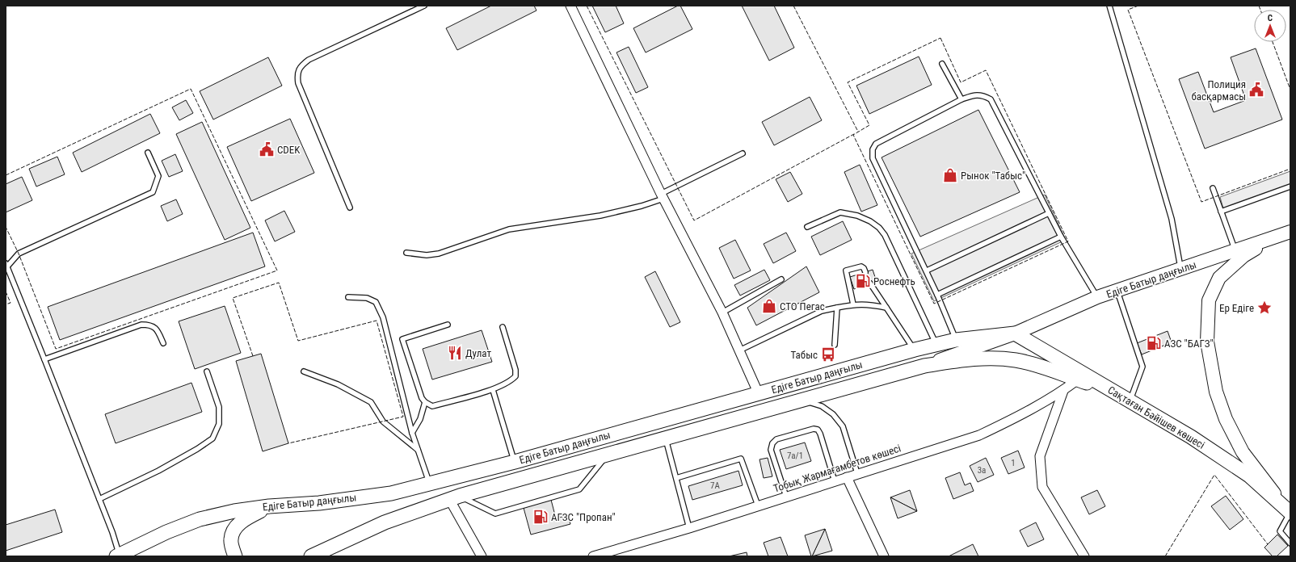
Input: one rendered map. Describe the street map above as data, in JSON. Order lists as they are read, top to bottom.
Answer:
{
  "streets": {
    "main road": ["Едіге Батыр даңғылы", "Сақтаған Бәйішев көшесі"],
    "street": ["Тобық Жармағамбетов көшесі"]
  },
  "crossings": [
    ["Едіге Батыр даңғылы", "Сақтаған Бәйішев көшесі"]
  ],
  "places": {
    "public building": ["Полиция басқармасы", "CDEK"],
    "shop": ["Рынок \"Табыс\"", "СТО Пегас"],
    "fuel station": ["Роснефть", "АЗС \"БАГЗ\"", "АГЗС \"Пропан\""],
    "place": ["Ер Едіге"],
    "restaurant": ["Дулат"],
    "bus stop": ["Табыс"]
  },
  "house_numbers": [
    "7а/1",
    "1",
    "3а",
    "7А"
  ],
  "north": "top"
}
